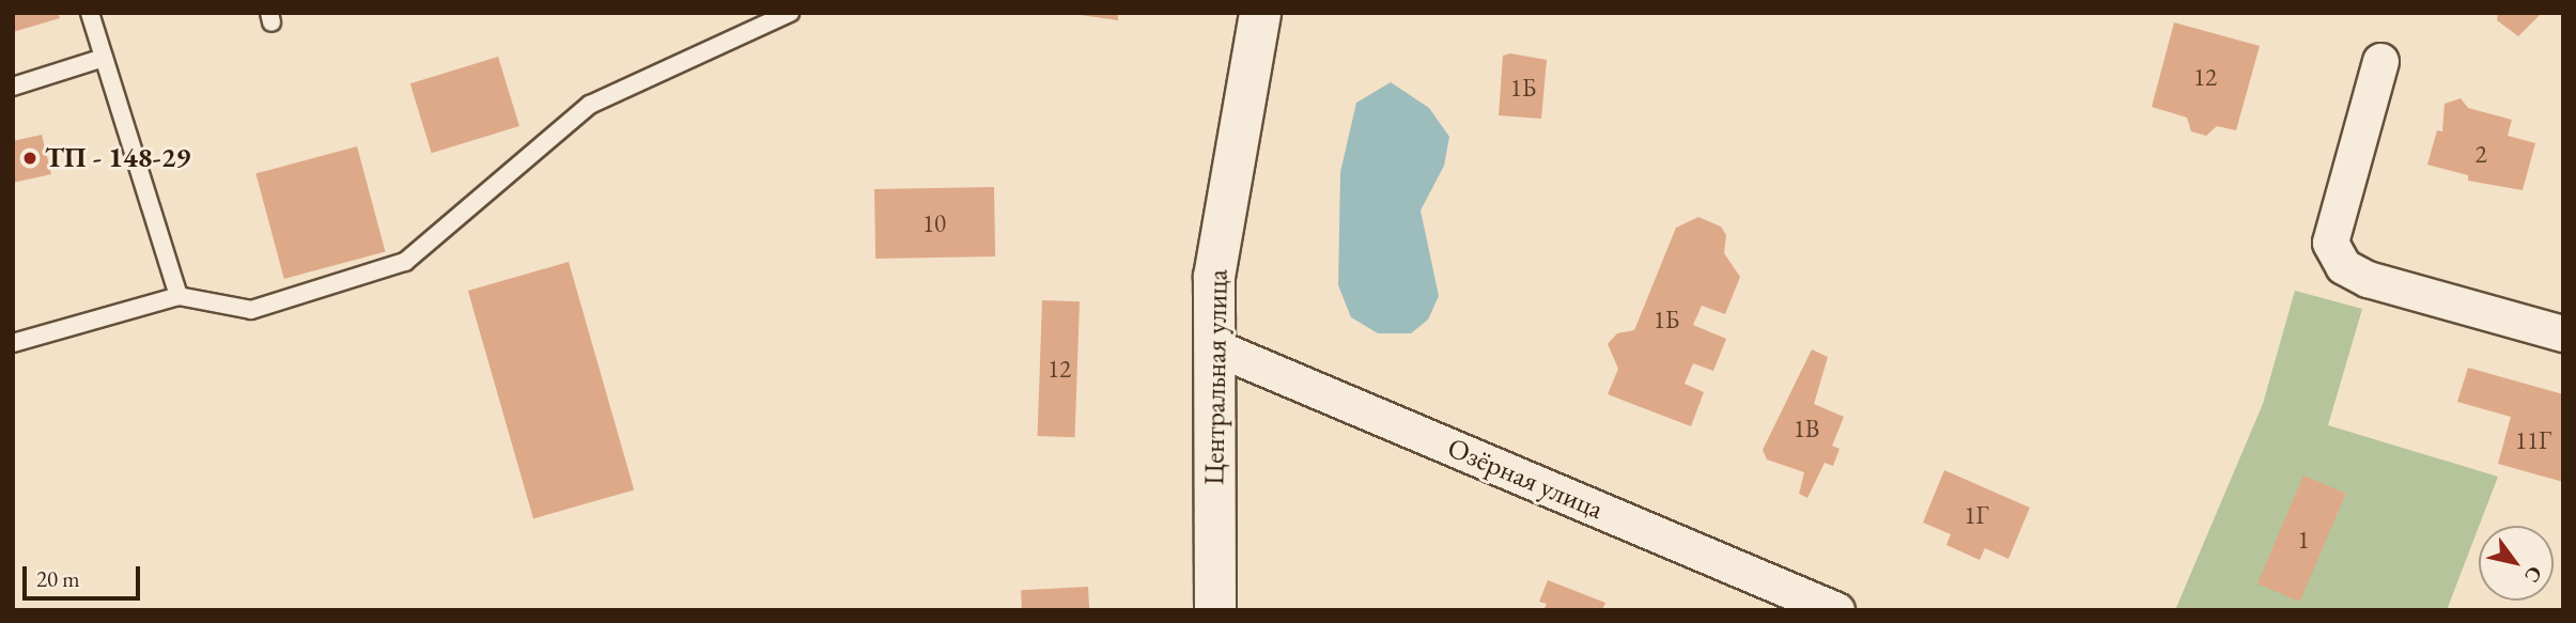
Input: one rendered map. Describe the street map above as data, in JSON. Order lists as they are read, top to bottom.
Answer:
{
  "streets": {
    "main road": ["Центральная улица"],
    "street": ["Озёрная улица"]
  },
  "crossings": [
    ["Центральная улица", "Озёрная улица"]
  ],
  "places": ["ТП - 148-29"],
  "house_numbers": [
    "12",
    "1Б",
    "2",
    "10",
    "1Б",
    "12",
    "1В",
    "11Г",
    "1Г",
    "1"
  ],
  "scale_bar": "20 m",
  "north": "bottom right"
}
